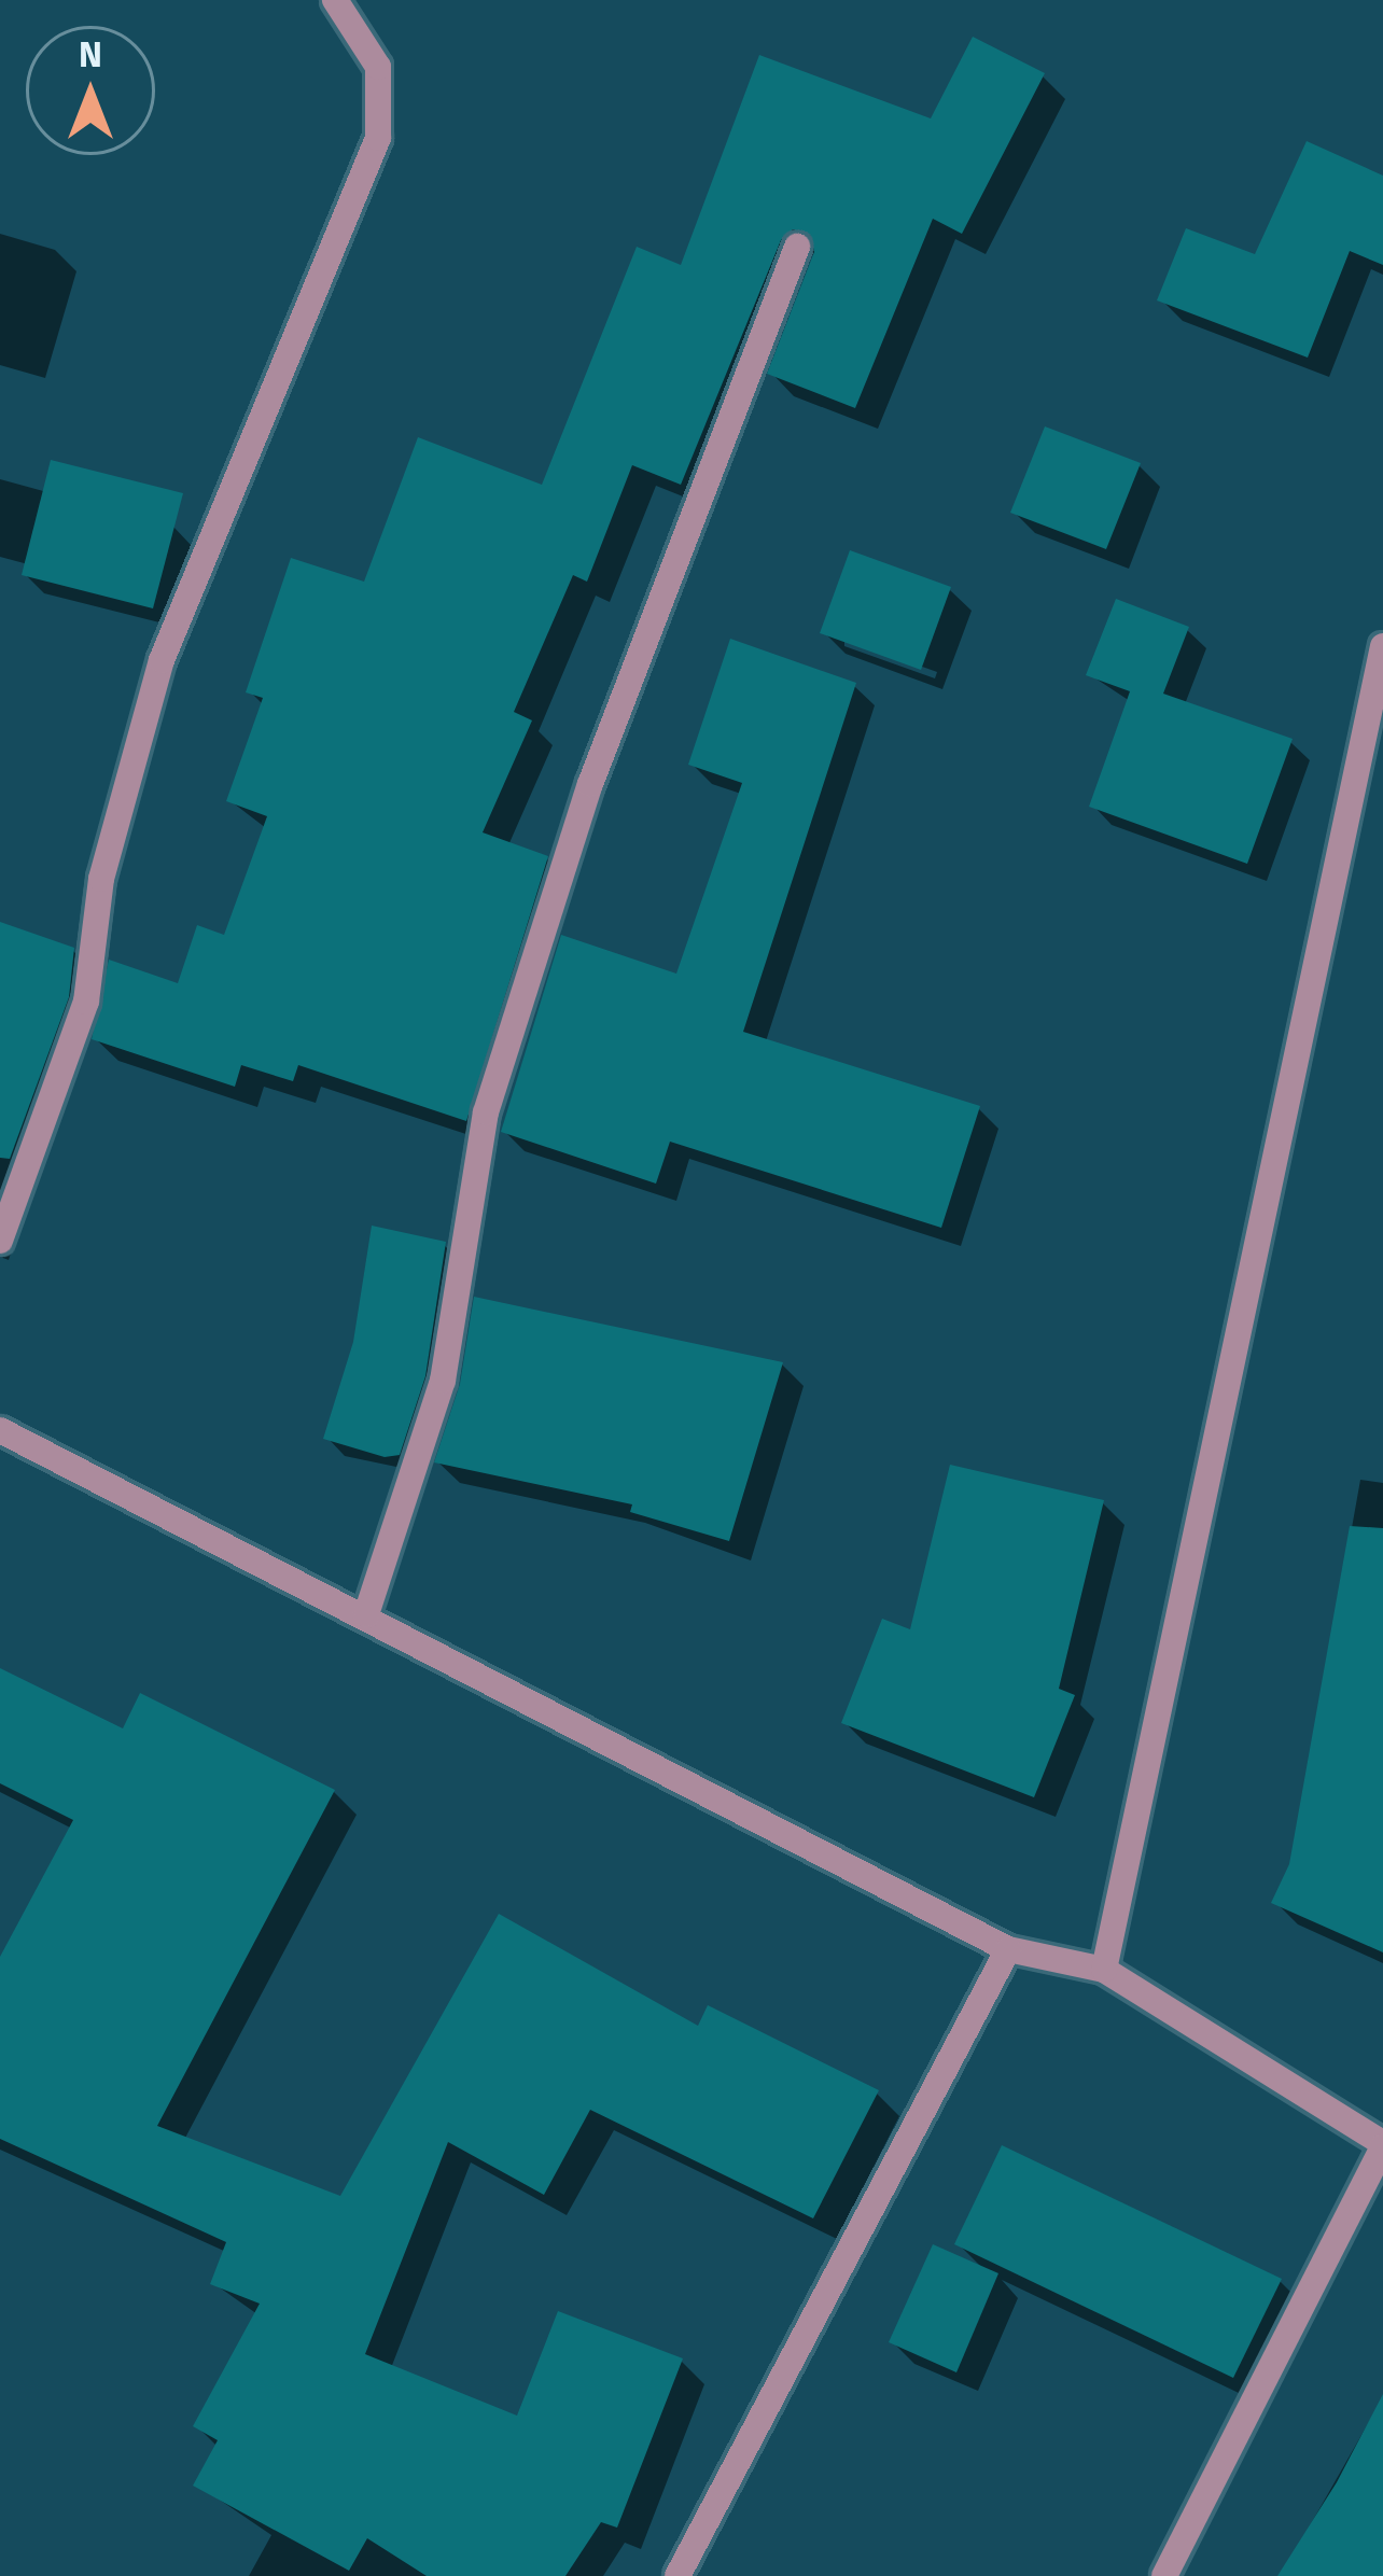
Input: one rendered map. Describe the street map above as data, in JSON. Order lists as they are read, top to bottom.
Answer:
{
  "north": "top"
}
